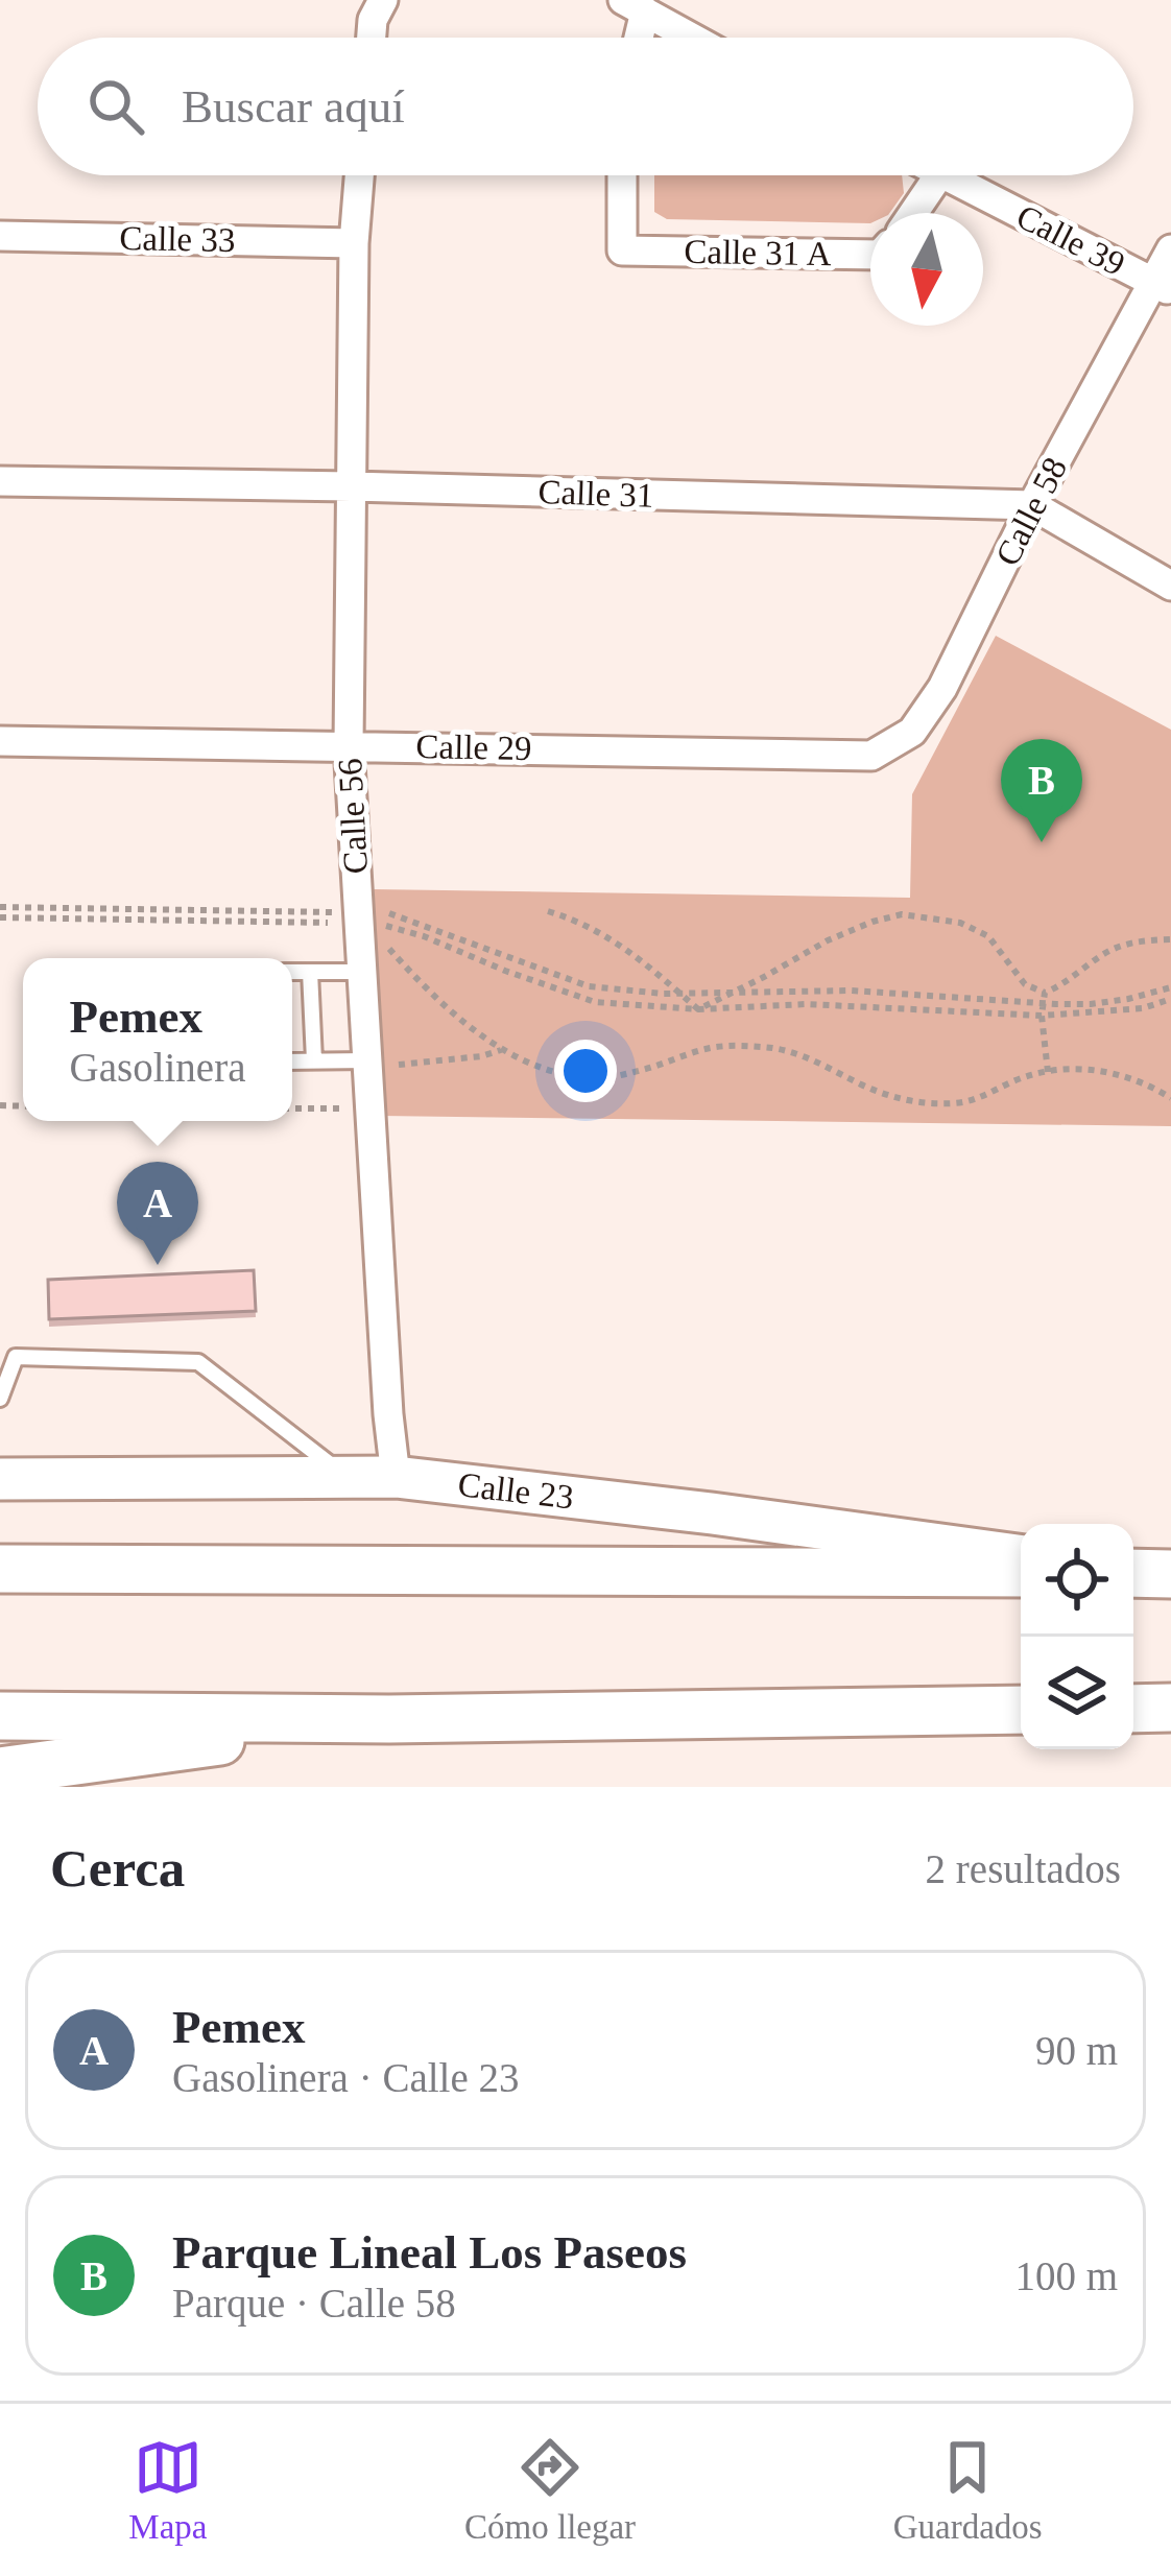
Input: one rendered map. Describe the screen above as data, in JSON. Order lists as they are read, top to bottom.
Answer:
{
  "streets": {
    "main road": ["Calle 23"],
    "street": [
      "Calle 33",
      "Calle 39",
      "Calle 31 A",
      "Calle 31",
      "Calle 58",
      "Calle 29",
      "Calle 56"
    ]
  },
  "crossings": [
    ["Calle 33", "Calle 56"],
    ["Calle 39", "Calle 58"],
    ["Calle 31", "Calle 58"],
    ["Calle 31", "Calle 56"],
    ["Calle 58", "Calle 29"],
    ["Calle 29", "Calle 56"],
    ["Calle 56", "Calle 23"]
  ],
  "north": "bottom",
  "page": {
    "search": "Buscar aquí",
    "pins": ["B", "A"],
    "popup": ["Pemex", "Gasolinera"],
    "heading": ["Cerca", "2 resultados"],
    "list": [
      {
        "mark": "A",
        "name": "Pemex",
        "note": "Gasolinera · Calle 23",
        "value": "90 m"
      },
      {
        "mark": "B",
        "name": "Parque Lineal Los Paseos",
        "note": "Parque · Calle 58",
        "value": "100 m"
      }
    ],
    "nav": ["Mapa", "Cómo llegar", "Guardados"]
  }
}
